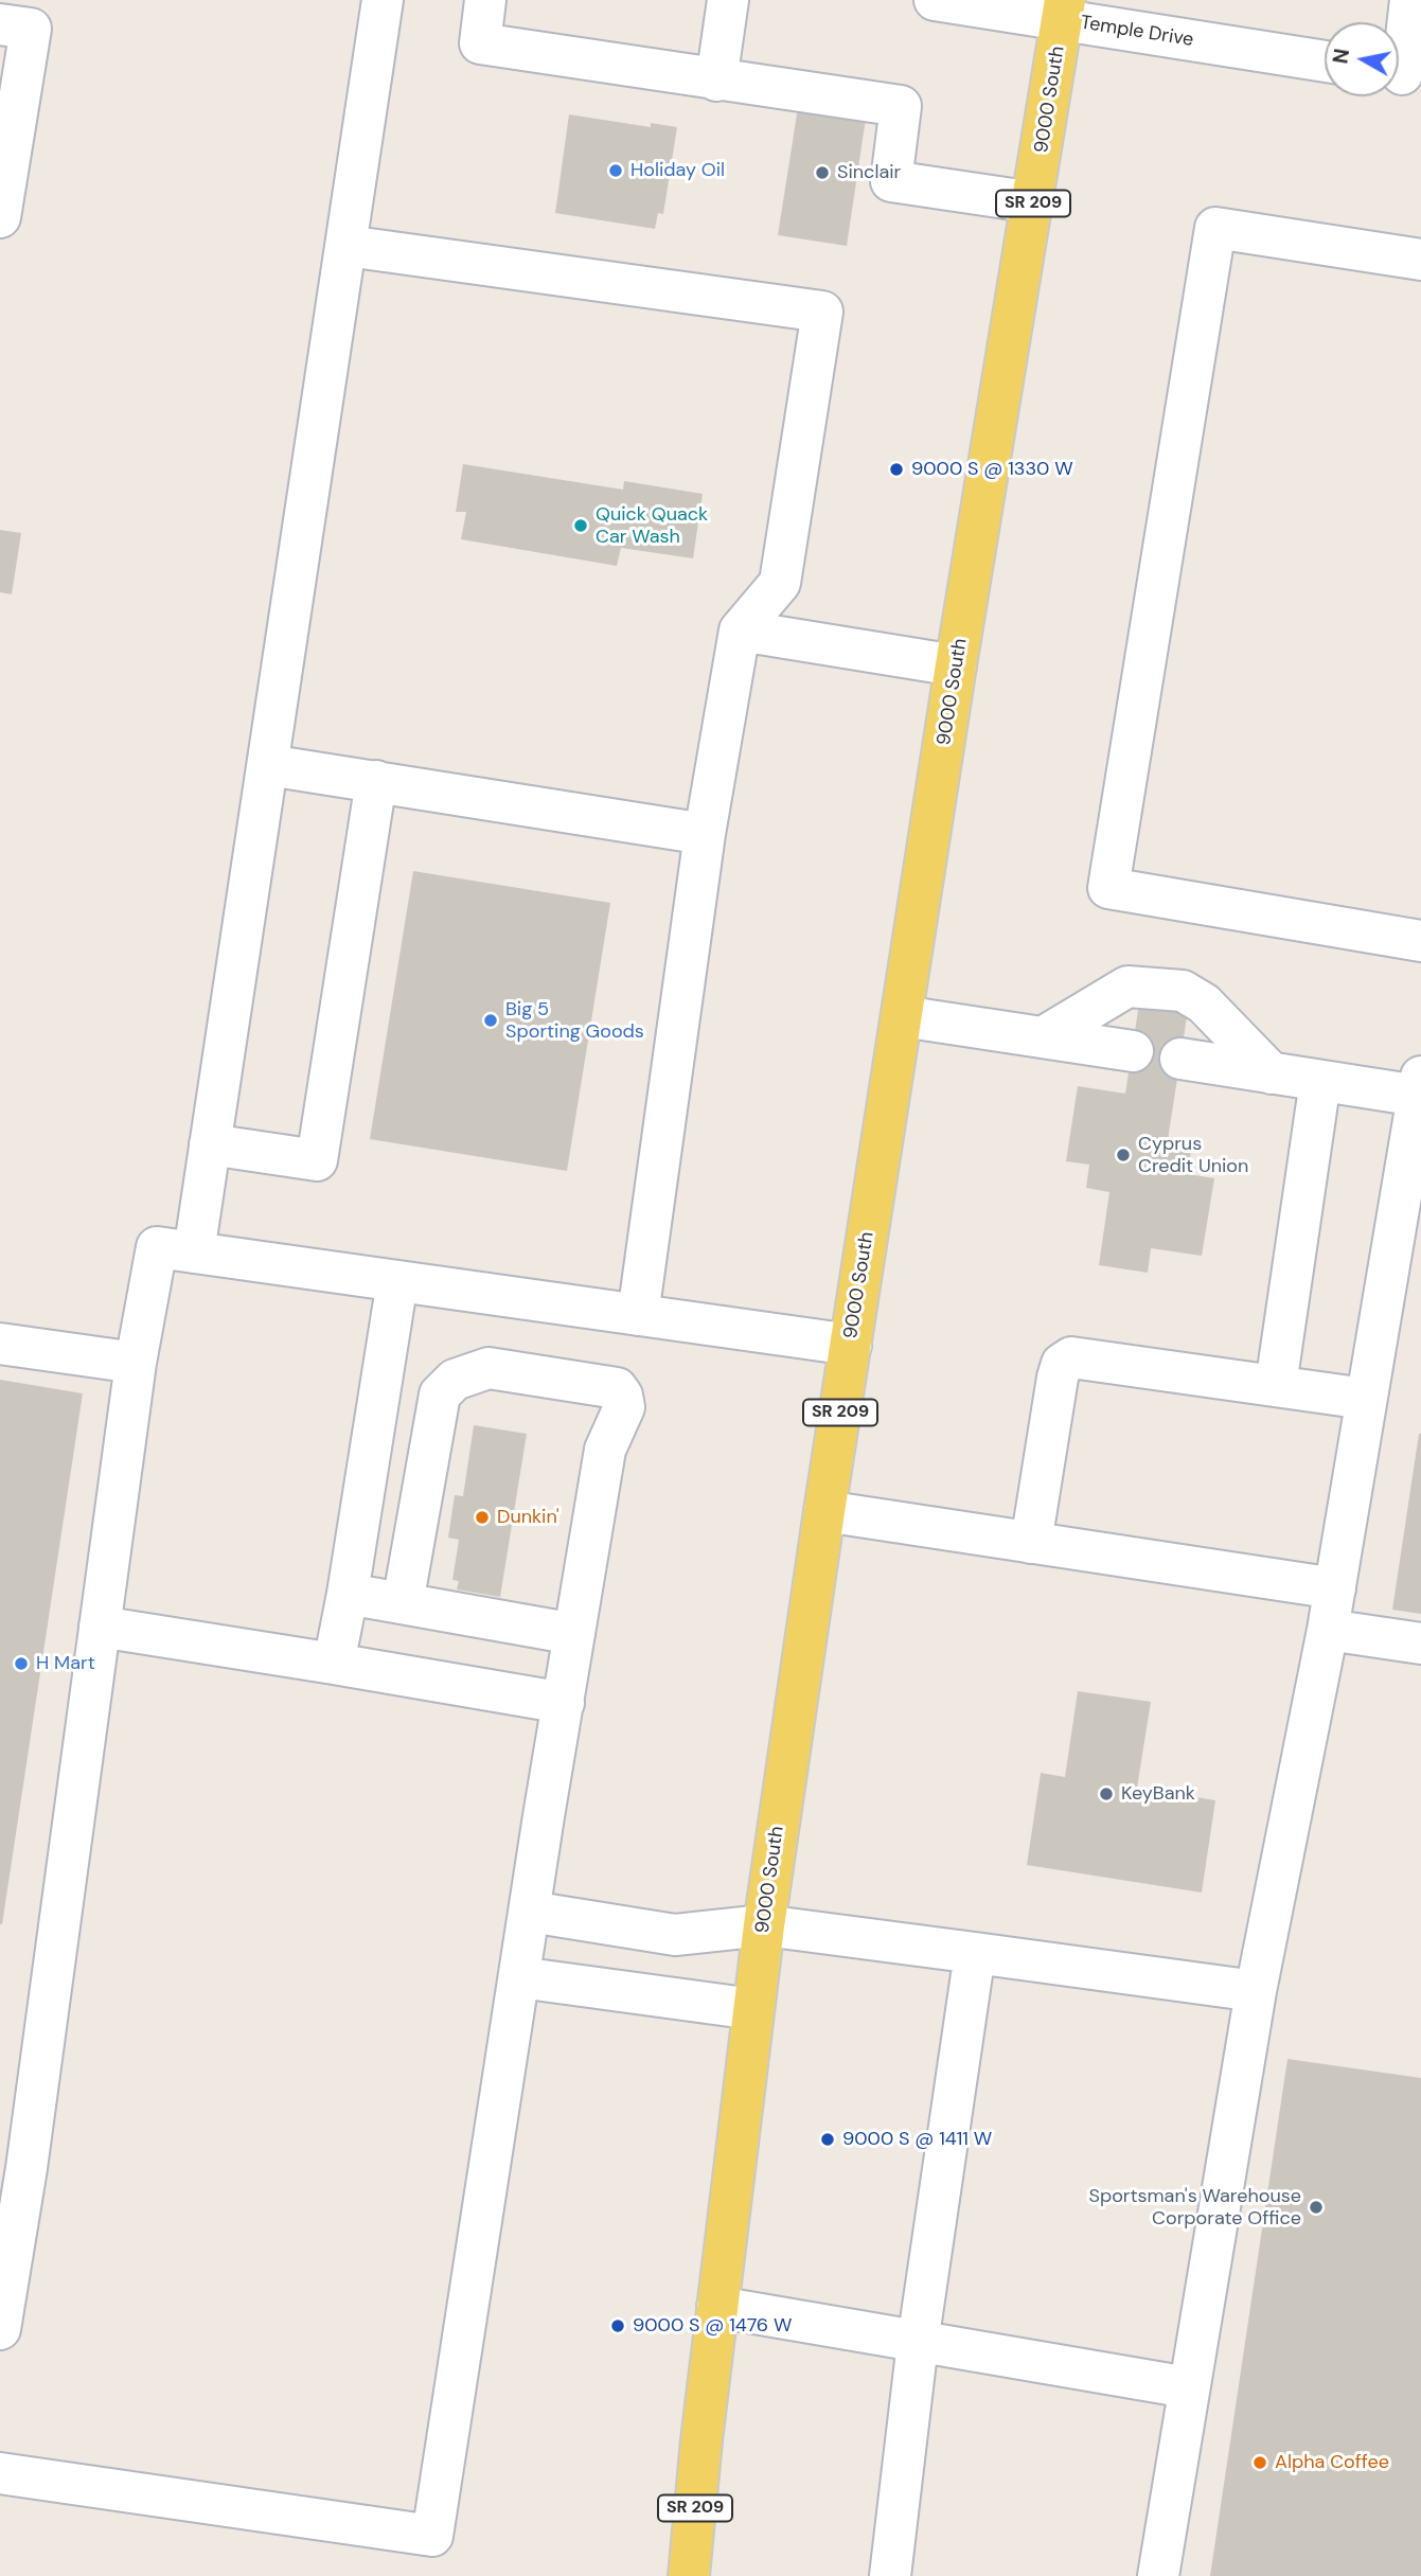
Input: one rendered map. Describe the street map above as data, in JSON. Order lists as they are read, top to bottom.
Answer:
{
  "streets": {
    "main road": ["9000 South", "SR 209"],
    "street": ["Temple Drive"]
  },
  "crossings": [
    ["Temple Drive", "9000 South"]
  ],
  "places": [
    "Holiday Oil",
    "Sinclair",
    "9000 S @ 1330 W",
    "Quick Quack Car Wash",
    "Big 5 Sporting Goods",
    "Cyprus Credit Union",
    "Dunkin'",
    "H Mart",
    "KeyBank",
    "9000 S @ 1411 W",
    "Sportsman's Warehouse Corporate Office",
    "9000 S @ 1476 W",
    "Alpha Coffee"
  ],
  "north": "left"
}
